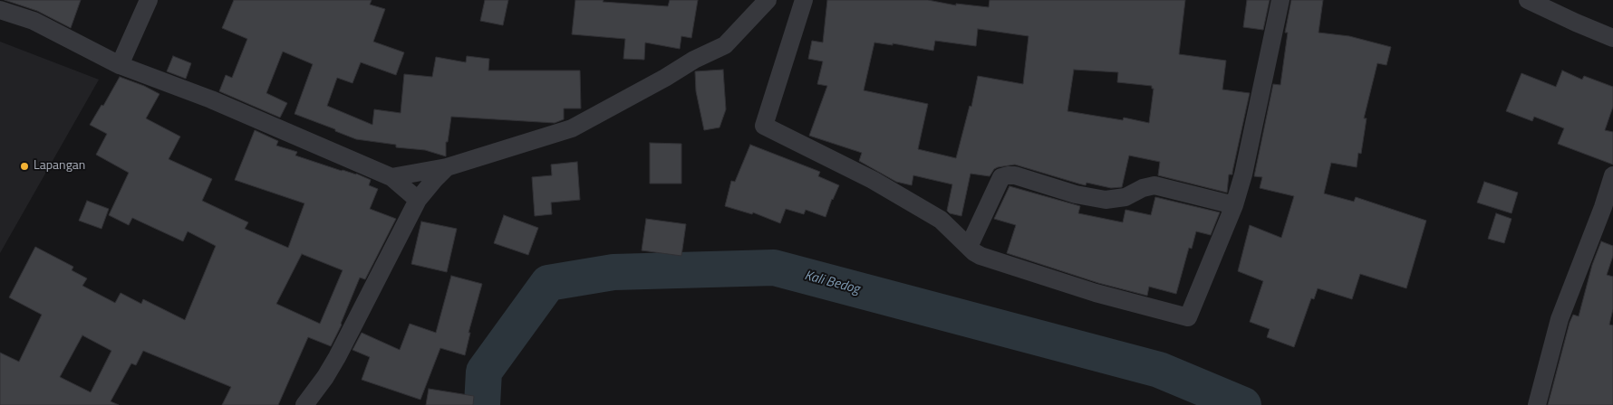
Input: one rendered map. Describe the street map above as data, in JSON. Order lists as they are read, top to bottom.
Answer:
{
  "water": ["Kali Bedog"],
  "places": ["Lapangan"]
}
